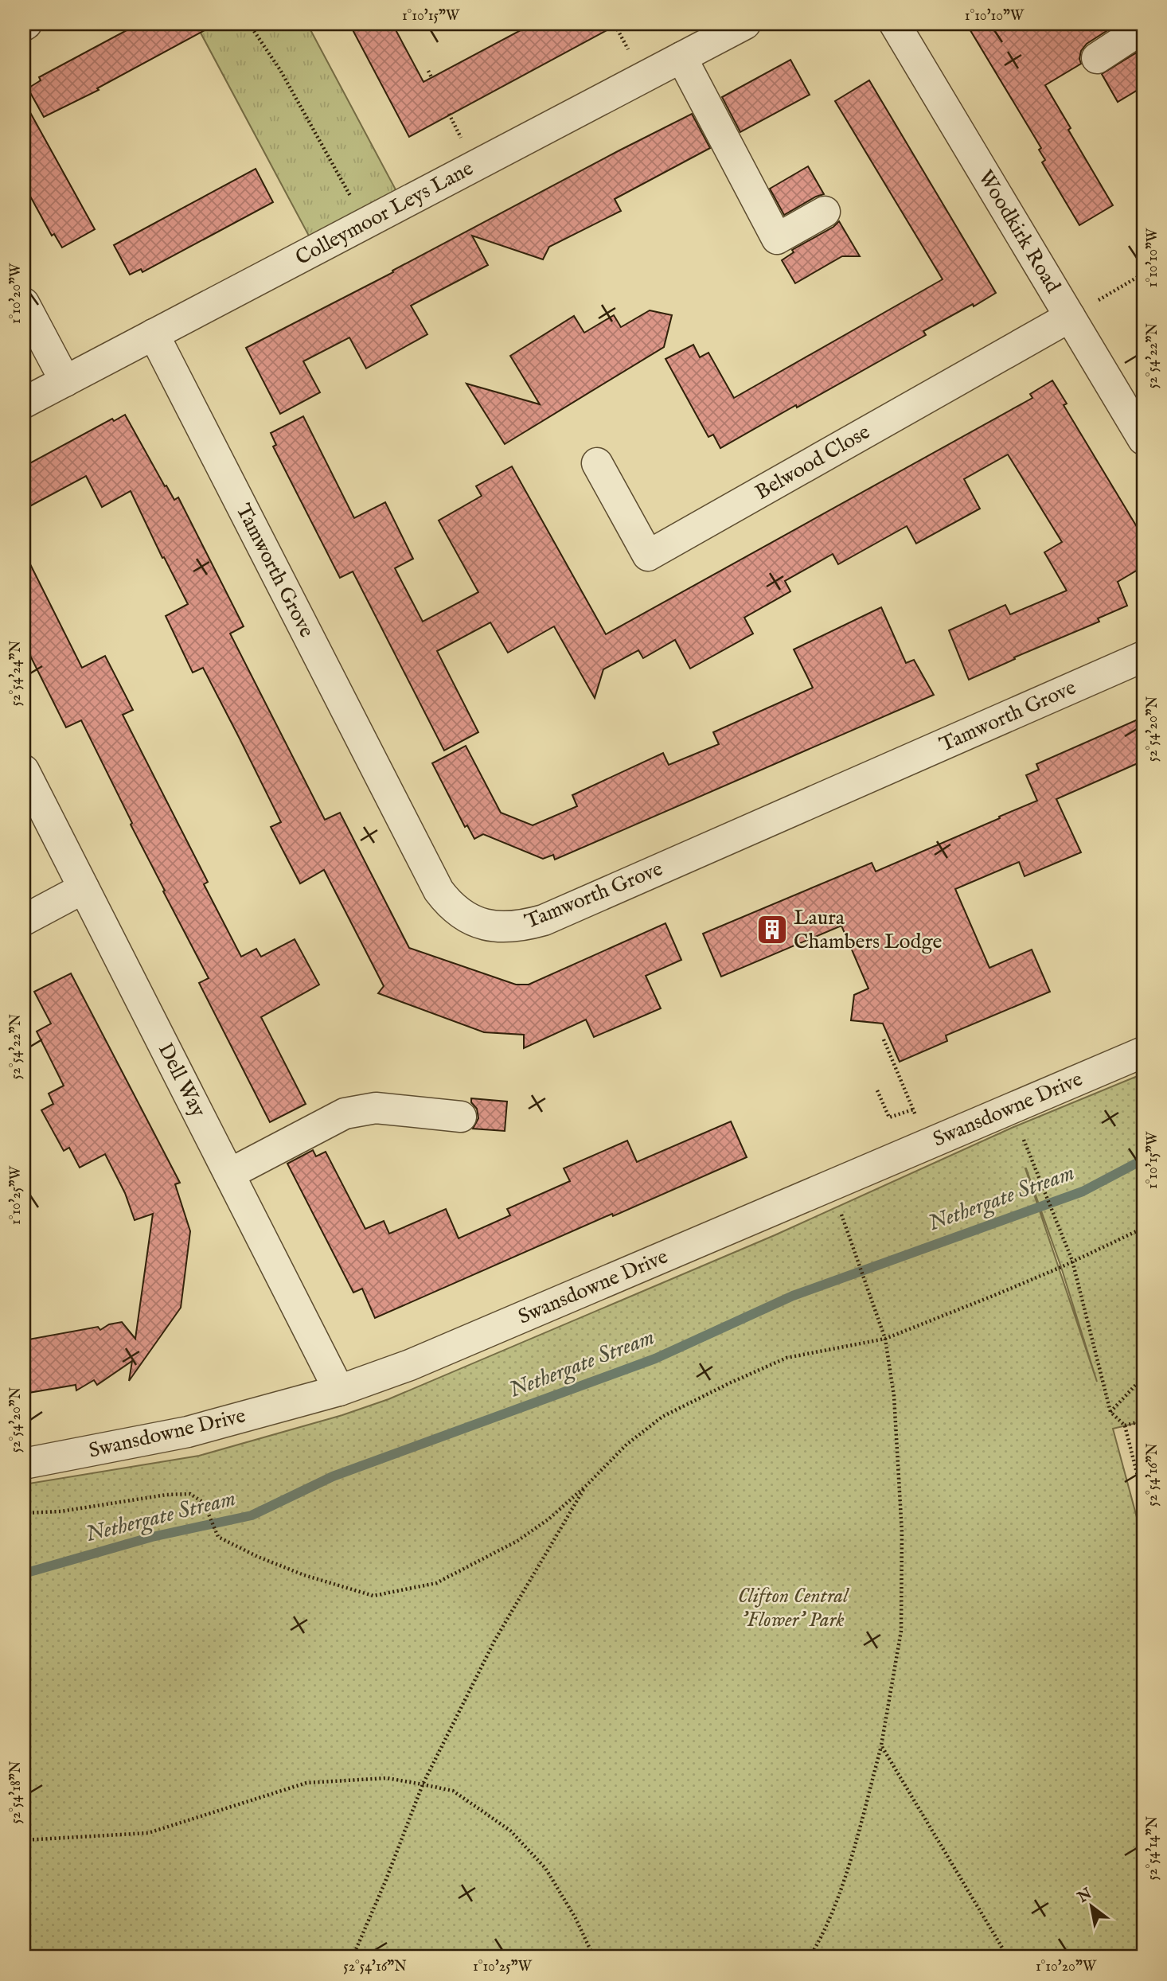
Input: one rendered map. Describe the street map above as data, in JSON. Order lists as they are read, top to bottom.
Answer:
{
  "streets": {
    "street": [
      "Colleymoor Leys Lane",
      "Woodkirk Road",
      "Belwood Close",
      "Tamworth Grove",
      "Dell Way",
      "Swansdowne Drive"
    ]
  },
  "crossings": [
    ["Colleymoor Leys Lane", "Tamworth Grove"],
    ["Woodkirk Road", "Belwood Close"],
    ["Dell Way", "Swansdowne Drive"]
  ],
  "water": ["Nethergate Stream"],
  "parks": ["Clifton Central 'Flower' Park"],
  "places": {
    "building": ["Laura Chambers Lodge"]
  },
  "north": "top left",
  "coordinates": [
    "1°10'15\"W",
    "1°10'10\"W",
    "1°10'20\"W",
    "52°54'22\"N",
    "52°54'24\"N",
    "52°54'20\"N",
    "1°10'25\"W",
    "52°54'16\"N",
    "52°54'18\"N",
    "52°54'14\"N"
  ]
}
